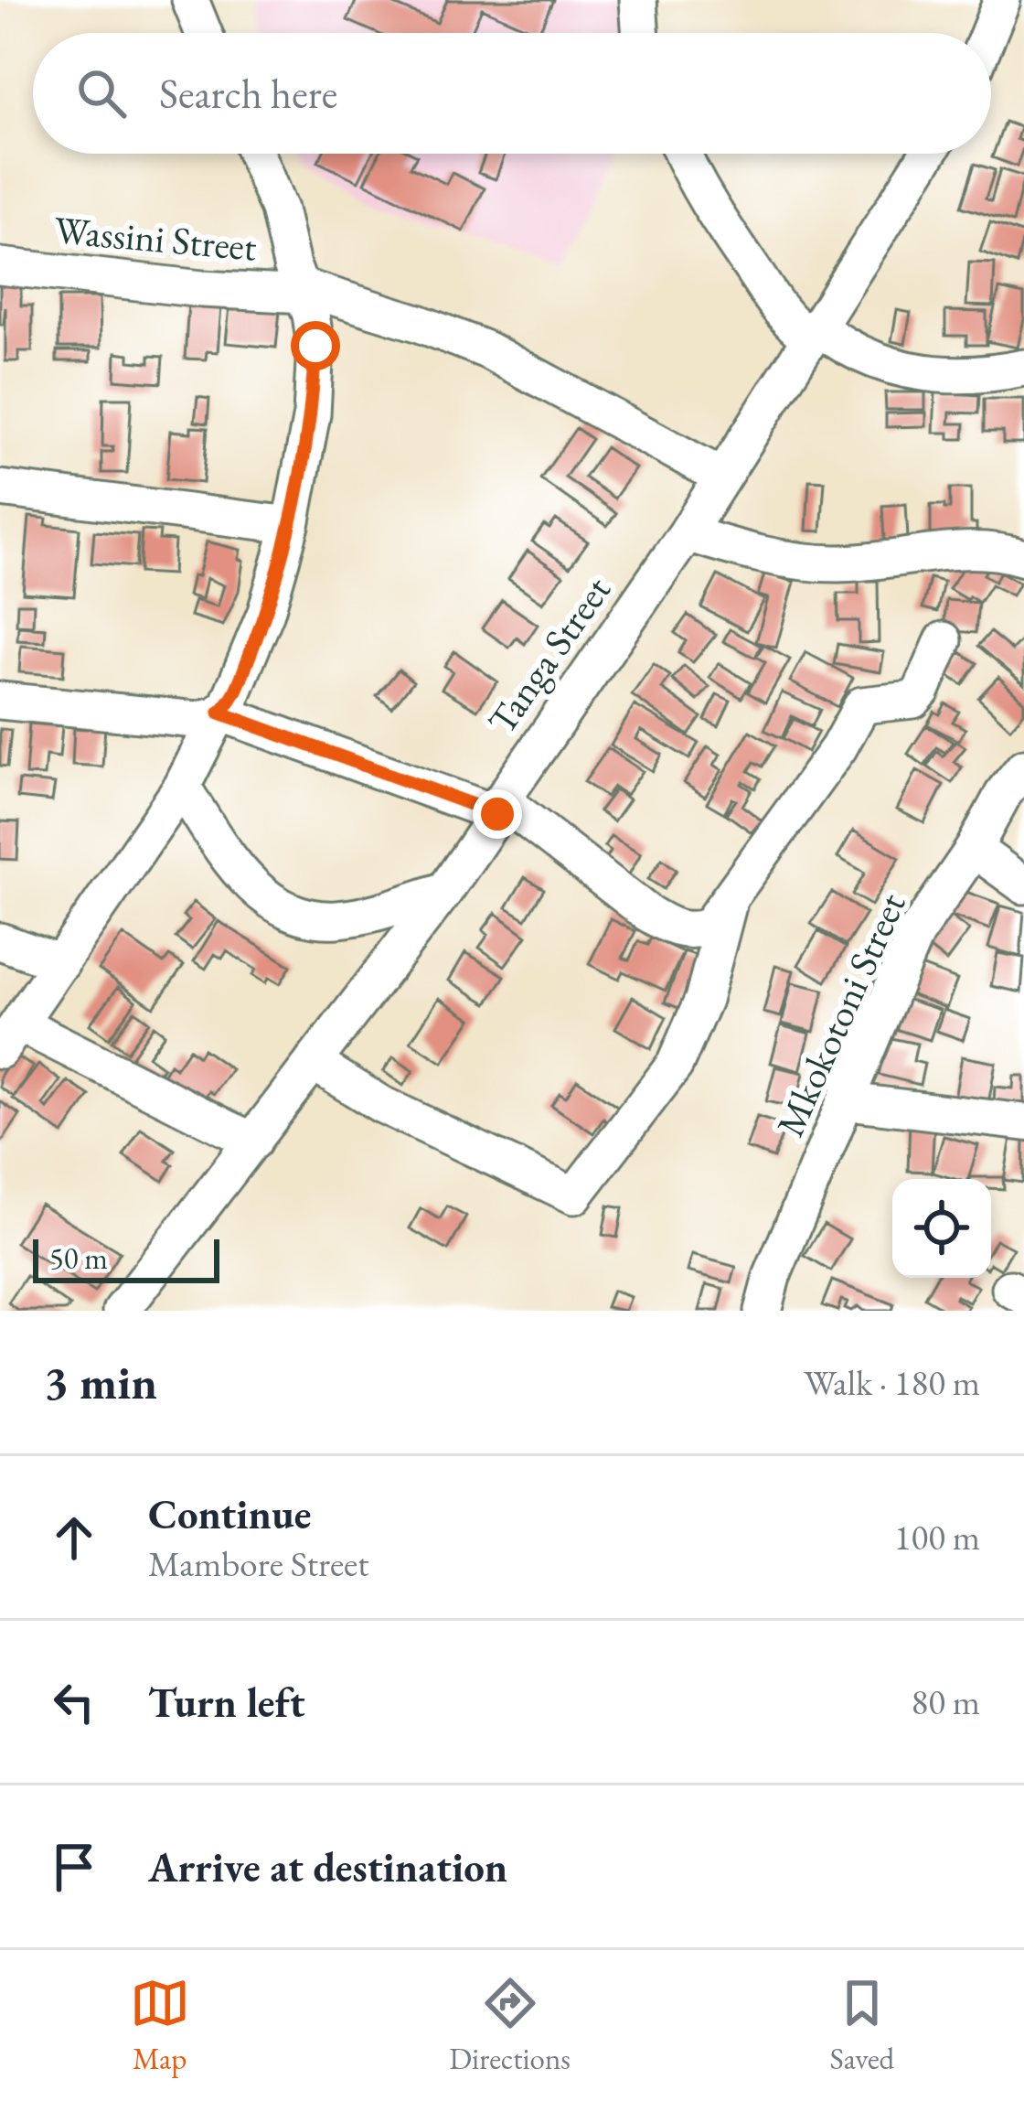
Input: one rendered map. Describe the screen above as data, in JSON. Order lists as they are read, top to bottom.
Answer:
{
  "streets": {
    "street": ["Wassini Street", "Tanga Street", "Mkokotoni Street"]
  },
  "crossings": [
    ["Wassini Street", "Tanga Street"]
  ],
  "scale_bar": "50 m",
  "page": {
    "search": "Search here",
    "scale": "50 m",
    "heading": ["3 min", "Walk · 180 m"],
    "list": [
      ["Continue", "Mambore Street", "100 m"],
      ["Turn left", "80 m"],
      "Arrive at destination"
    ],
    "nav": ["Map", "Directions", "Saved"]
  }
}
